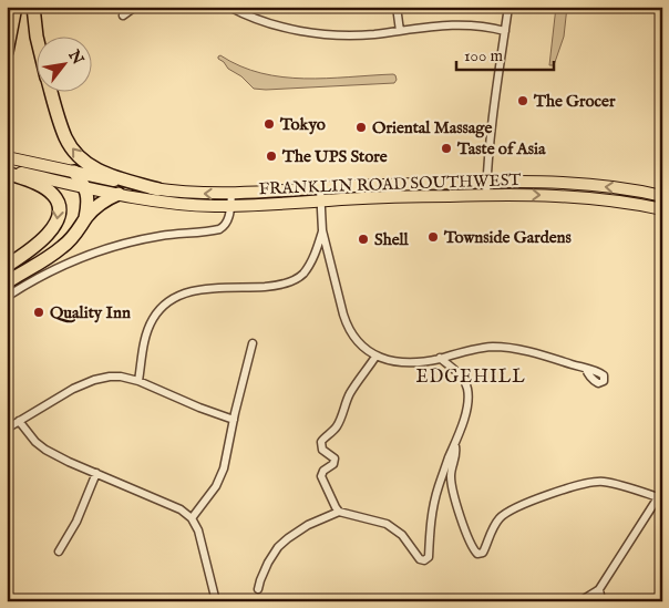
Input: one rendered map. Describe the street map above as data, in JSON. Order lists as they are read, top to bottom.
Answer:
{
  "streets": {
    "main road": ["FRANKLIN ROAD SOUTHWEST"]
  },
  "districts": ["EDGEHILL"],
  "places": [
    "The Grocer",
    "Tokyo",
    "Oriental Massage",
    "Taste of Asia",
    "The UPS Store",
    "Townside Gardens",
    "Shell",
    "Quality Inn"
  ],
  "scale_bar": "100 m",
  "north": "top right"
}
